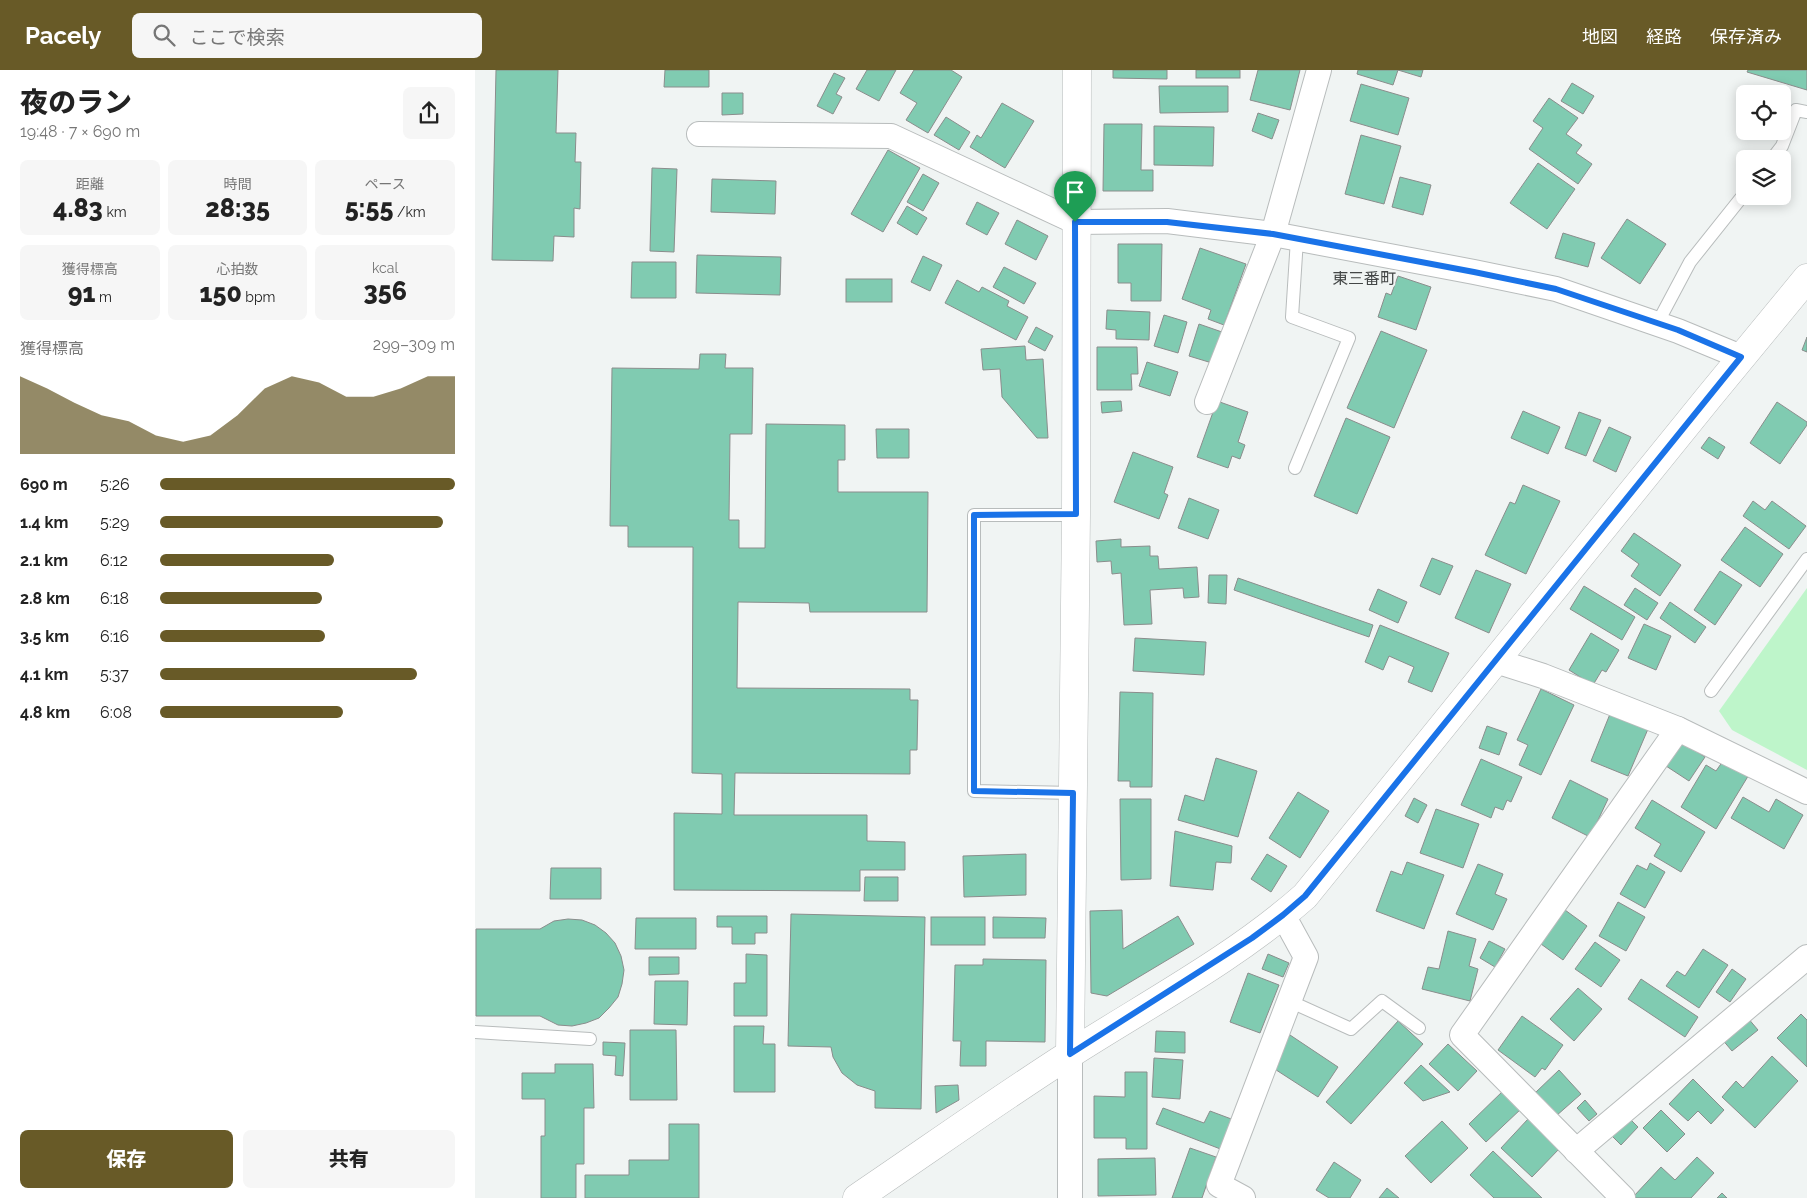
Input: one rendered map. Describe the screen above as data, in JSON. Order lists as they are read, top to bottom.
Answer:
{
  "districts": ["東三番町"],
  "page": {
    "header": "Pacely",
    "search": "ここで検索",
    "nav": ["地図", "経路", "保存済み"],
    "heading": ["夜のラン", "19:48 · 7 × 690 m"],
    "stats": [
      ["距離", "4.83 km"],
      ["時間", "28:35"],
      ["ペース", "5:55 /km"],
      ["獲得標高", "91 m"],
      ["心拍数", "150 bpm"],
      ["kcal", "356"]
    ],
    "chart": ["獲得標高", "299–309 m"],
    "list": [
      {
        "name": "690 m",
        "note": "5:26"
      },
      {
        "name": "1.4 km",
        "note": "5:29"
      },
      {
        "name": "2.1 km",
        "note": "6:12"
      },
      {
        "name": "2.8 km",
        "note": "6:18"
      },
      {
        "name": "3.5 km",
        "note": "6:16"
      },
      {
        "name": "4.1 km",
        "note": "5:37"
      },
      {
        "name": "4.8 km",
        "note": "6:08"
      }
    ],
    "buttons": ["保存", "共有"]
  }
}
